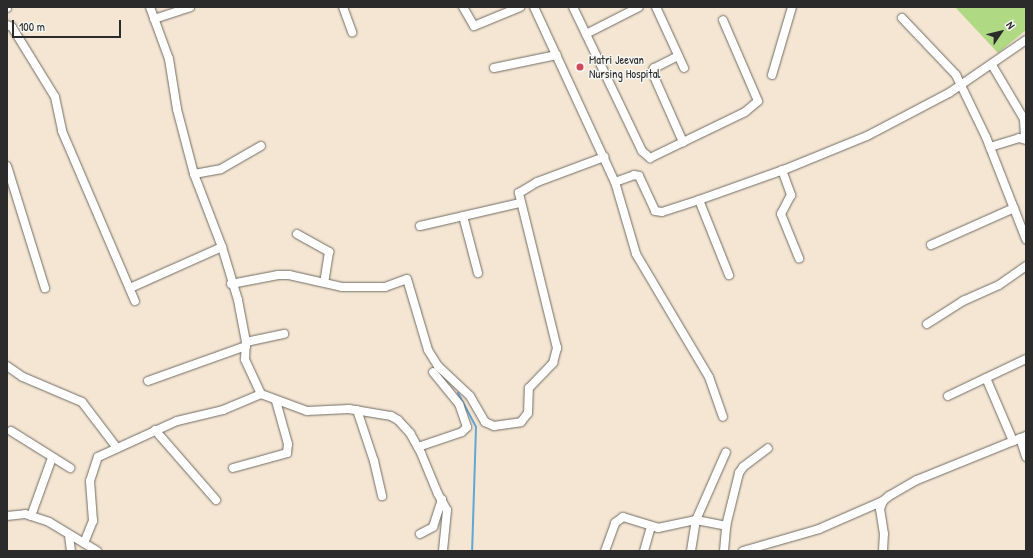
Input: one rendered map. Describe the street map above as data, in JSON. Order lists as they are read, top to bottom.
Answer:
{
  "places": ["Matri Jeevan Nursing Hospital"],
  "scale_bar": "100 m",
  "north": "top right"
}
